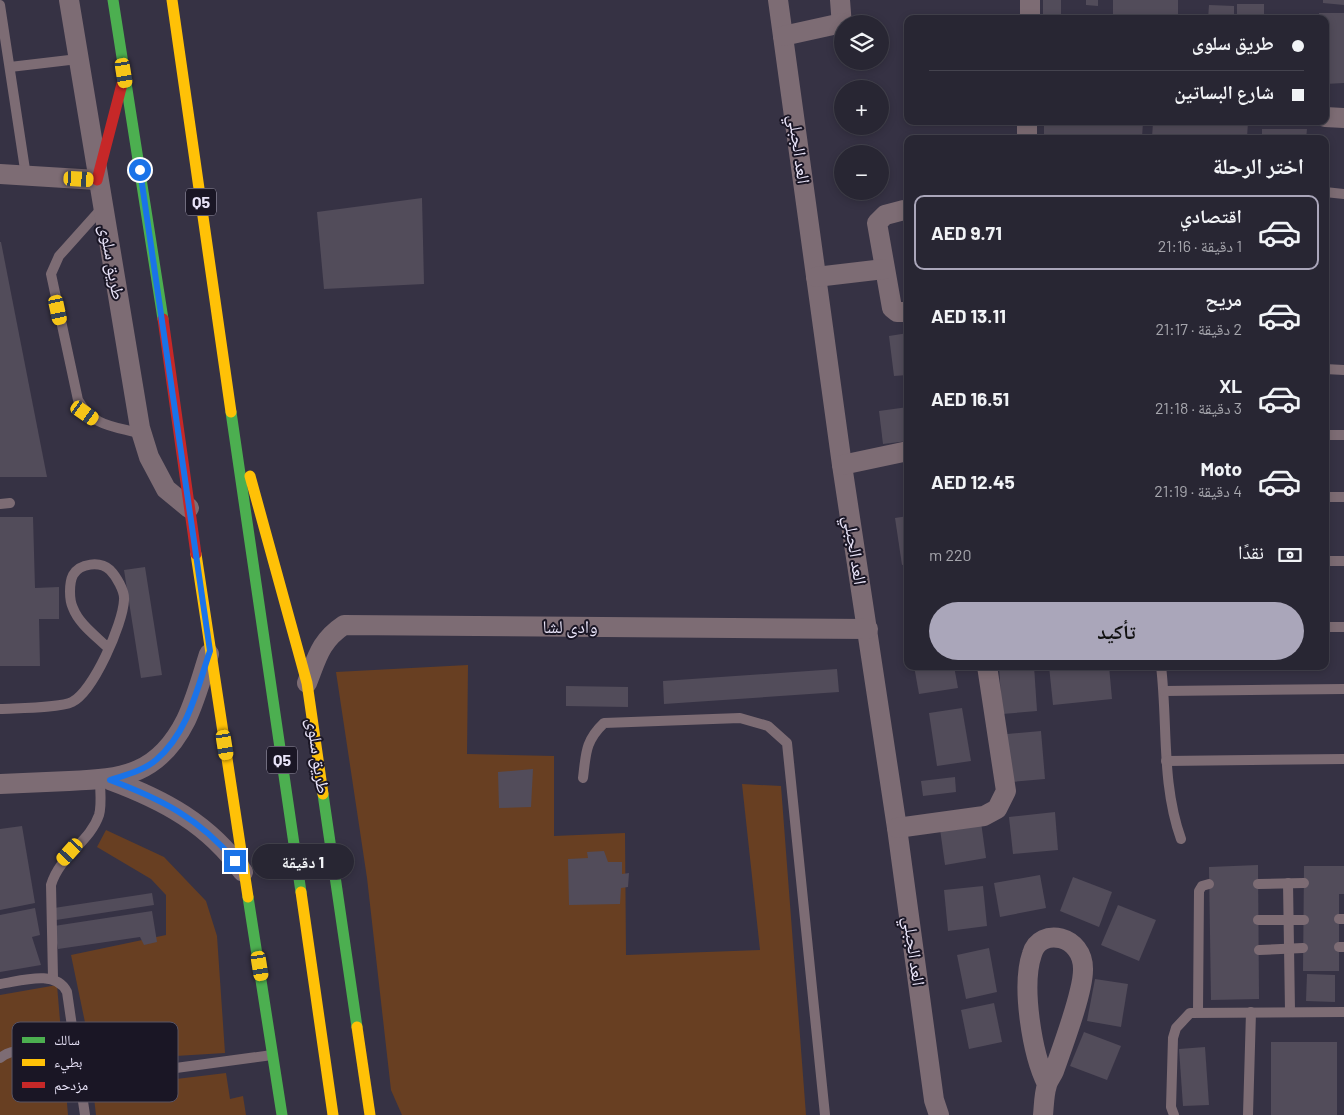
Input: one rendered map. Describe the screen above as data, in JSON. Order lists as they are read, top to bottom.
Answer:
{
  "streets": {
    "main road": ["Q5", "طريق سلوى"],
    "street": ["العد الجبلي", "وادى لشا"]
  },
  "crossings": [
    ["العد الجبلي", "وادى لشا"],
    ["طريق سلوى", "وادى لشا"]
  ],
  "legend": ["سالك", "بطيء", "مزدحم"],
  "page": {
    "map_buttons": ["+", "−"],
    "banner": ["طريق سلوى", "شارع البساتين"],
    "heading": "اختر الرحلة",
    "list": [
      {
        "name": "اقتصادي",
        "note": "1 دقيقة · 21:16",
        "value": "AED 9.71"
      },
      {
        "name": "مريح",
        "note": "2 دقيقة · 21:17",
        "value": "AED 13.11"
      },
      {
        "name": "XL",
        "note": "3 دقيقة · 21:18",
        "value": "AED 16.51"
      },
      {
        "name": "Moto",
        "note": "4 دقيقة · 21:19",
        "value": "AED 12.45"
      }
    ],
    "pay": ["نقدًا", "220 m"],
    "buttons": "تأكيد",
    "bubble": "1 دقيقة"
  }
}
